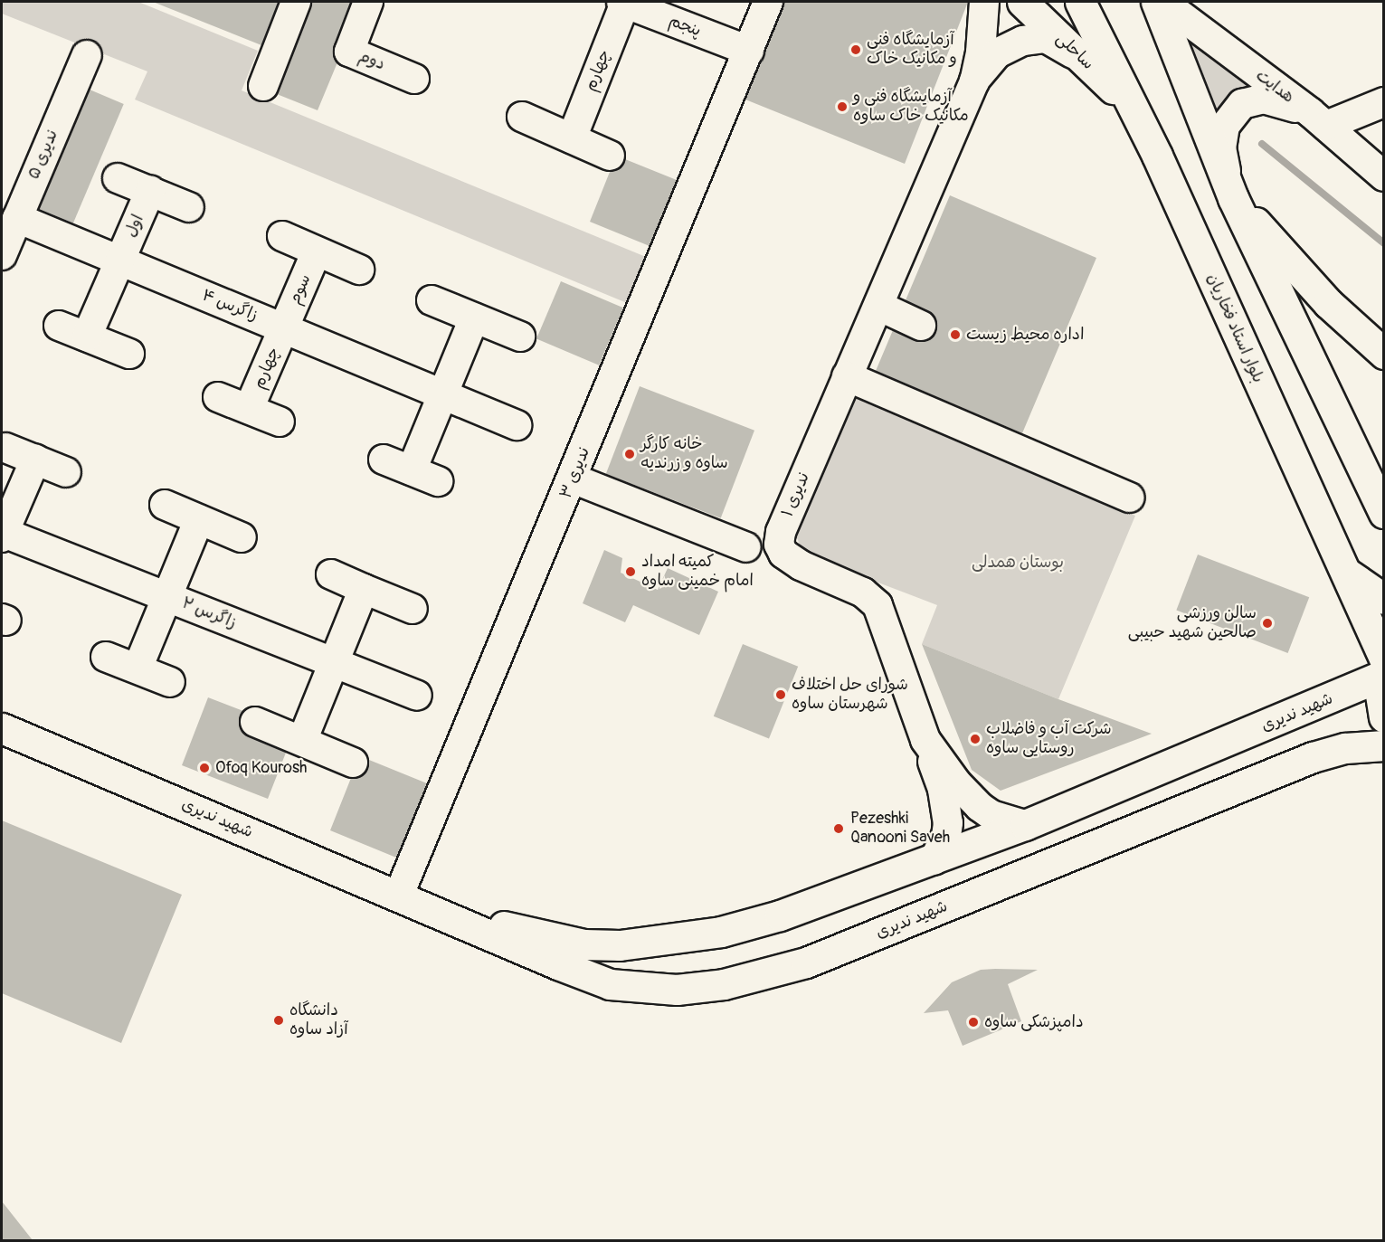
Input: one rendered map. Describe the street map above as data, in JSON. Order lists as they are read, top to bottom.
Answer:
{
  "streets": {
    "street": [
      "پنجم",
      "ساحلی",
      "دوم",
      "چهارم",
      "هدایت",
      "ندیری ۵",
      "اول",
      "سوم",
      "زاگرس ۴",
      "بلوار استاد فخاریان",
      "ندیری ۳",
      "ندیری ۱",
      "زاگرس ۲",
      "شهید ندیری"
    ]
  },
  "crossings": [
    ["پنجم", "چهارم"],
    ["پنجم", "ندیری ۳"],
    ["ساحلی", "بلوار استاد فخاریان"],
    ["چهارم", "سوم"],
    ["چهارم", "زاگرس ۴"],
    ["ندیری ۵", "زاگرس ۴"],
    ["اول", "زاگرس ۴"],
    ["سوم", "زاگرس ۴"],
    ["ندیری ۳", "شهید ندیری"],
    ["ندیری ۱", "شهید ندیری"]
  ],
  "parks": ["بوستان همدلی"],
  "places": [
    "آزمایشگاه فنی و مکانیک خاک",
    "آزمایشگاه فنی و مکانیک خاک ساوه",
    "اداره محیط زیست",
    "خانه کارگر ساوه و زرندیه",
    "کمیته امداد امام خمینی ساوه",
    "سالن ورزشی صالحین شهید حبیبی",
    "شورای حل اختلاف شهرستان ساوه",
    "شرکت آب و فاضلاب روستایی ساوه",
    "Ofoq Kourosh",
    "Pezeshki Qanooni Saveh",
    "دانشگاه آزاد ساوه",
    "دامپزشکی ساوه"
  ]
}
